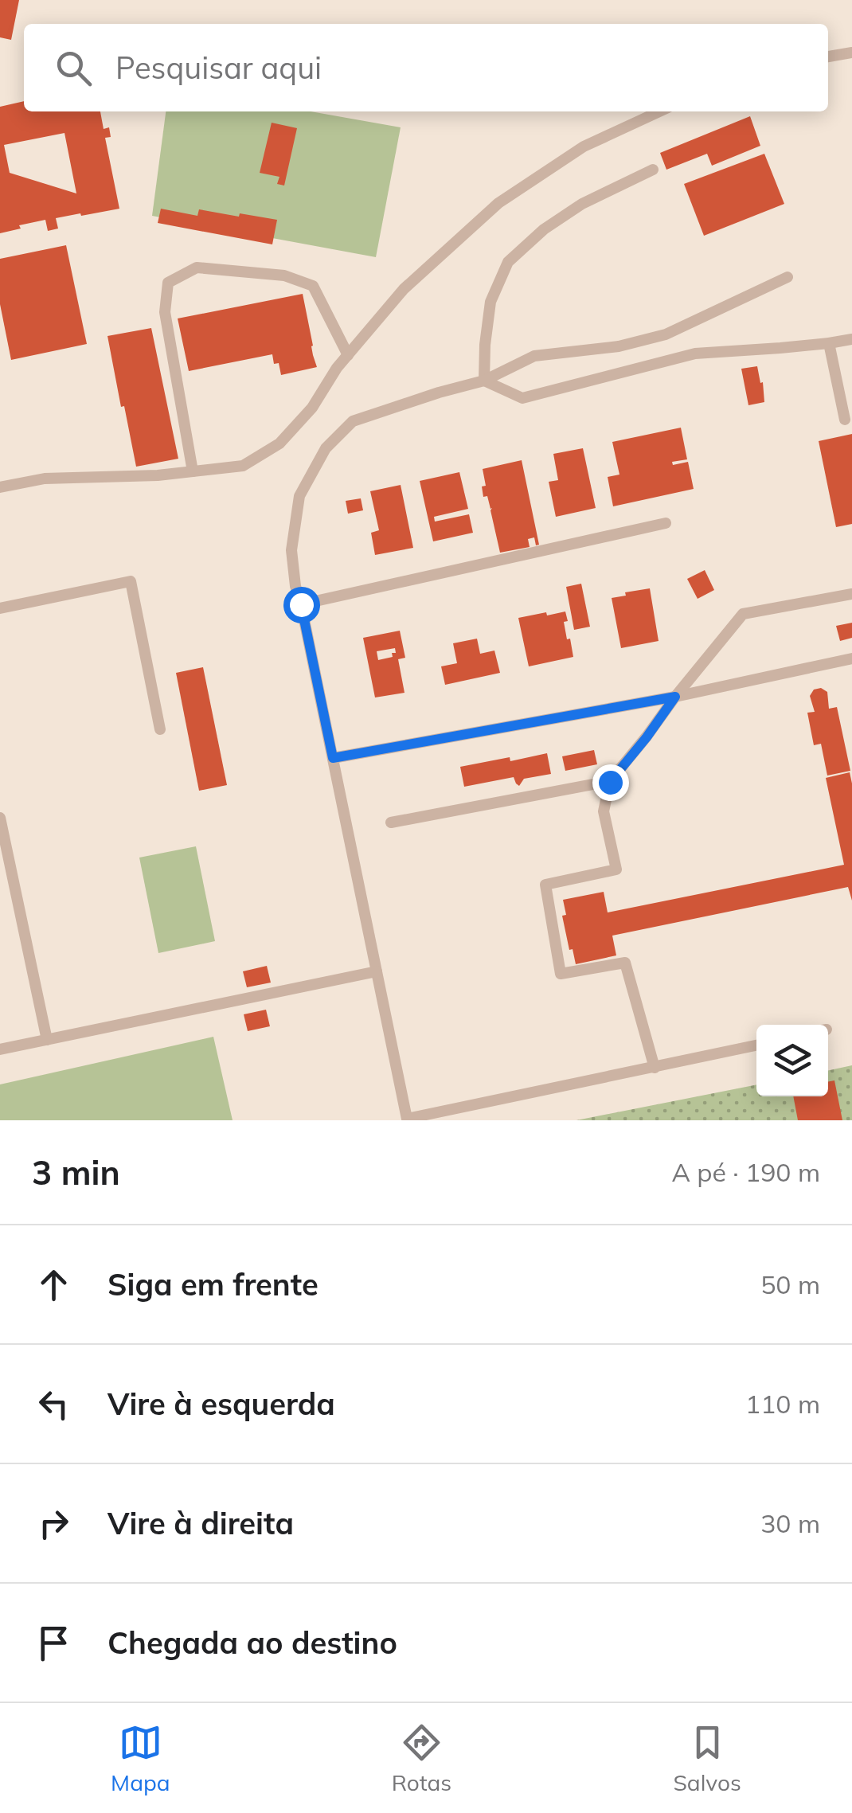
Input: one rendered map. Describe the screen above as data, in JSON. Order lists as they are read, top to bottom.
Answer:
{
  "page": {
    "search": "Pesquisar aqui",
    "heading": ["3 min", "A pé · 190 m"],
    "list": [
      ["Siga em frente", "50 m"],
      ["Vire à esquerda", "110 m"],
      ["Vire à direita", "30 m"],
      "Chegada ao destino"
    ],
    "nav": ["Mapa", "Rotas", "Salvos"]
  }
}
